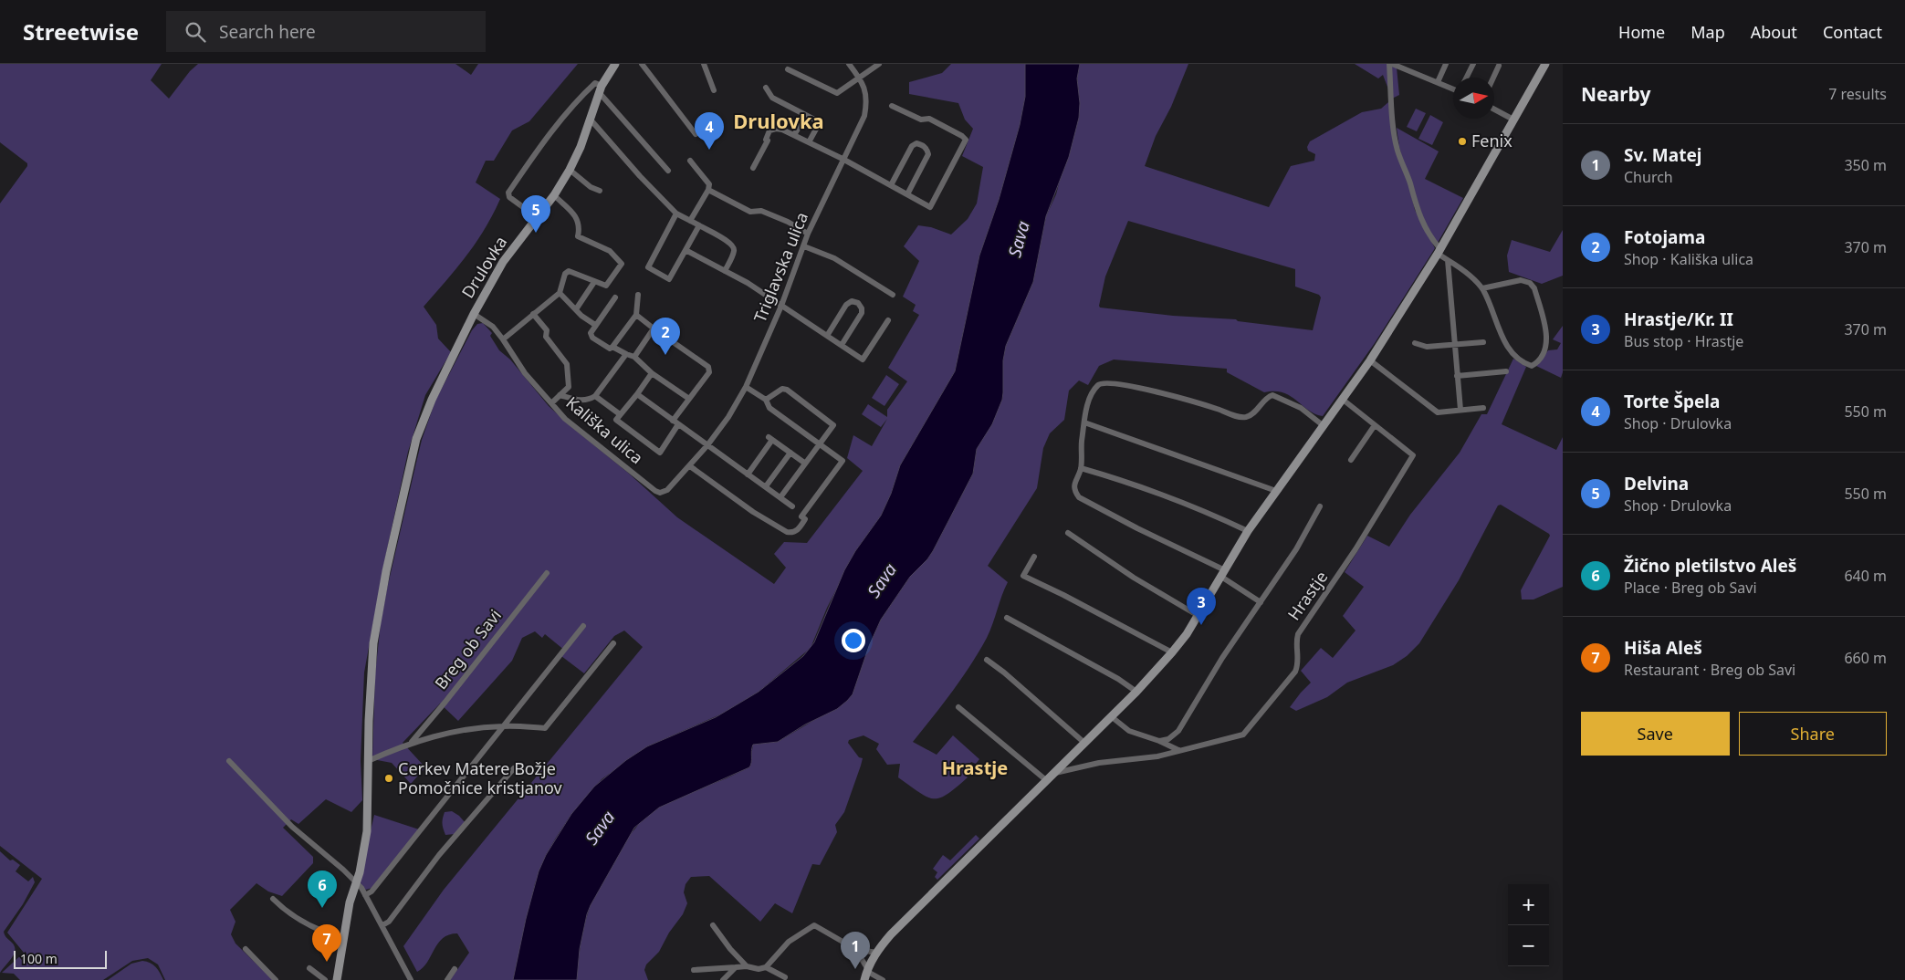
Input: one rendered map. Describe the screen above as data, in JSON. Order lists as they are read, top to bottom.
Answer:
{
  "streets": {
    "street": [
      "Drulovka",
      "Triglavska ulica",
      "Kališka ulica",
      "Hrastje",
      "Breg ob Savi"
    ]
  },
  "crossings": [
    ["Drulovka", "Kališka ulica"],
    ["Drulovka", "Breg ob Savi"],
    ["Triglavska ulica", "Kališka ulica"]
  ],
  "districts": ["Drulovka", "Hrastje"],
  "water": ["Sava"],
  "places": ["Fenix", "Cerkev Matere Božje Pomočnice kristjanov"],
  "scale_bar": "100 m",
  "north": "right",
  "page": {
    "header": "Streetwise",
    "search": "Search here",
    "nav": [
      "Home",
      "Map",
      "About",
      "Contact"
    ],
    "heading": ["Nearby", "7 results"],
    "pins": [
      "4",
      "5",
      "2",
      "3",
      "6",
      "7",
      "1"
    ],
    "list": [
      {
        "mark": "1",
        "name": "Sv. Matej",
        "note": "Church",
        "value": "350 m"
      },
      {
        "mark": "2",
        "name": "Fotojama",
        "note": "Shop · Kališka ulica",
        "value": "370 m"
      },
      {
        "mark": "3",
        "name": "Hrastje/Kr. II",
        "note": "Bus stop · Hrastje",
        "value": "370 m"
      },
      {
        "mark": "4",
        "name": "Torte Špela",
        "note": "Shop · Drulovka",
        "value": "550 m"
      },
      {
        "mark": "5",
        "name": "Delvina",
        "note": "Shop · Drulovka",
        "value": "550 m"
      },
      {
        "mark": "6",
        "name": "Žično pletilstvo Aleš",
        "note": "Place · Breg ob Savi",
        "value": "640 m"
      },
      {
        "mark": "7",
        "name": "Hiša Aleš",
        "note": "Restaurant · Breg ob Savi",
        "value": "660 m"
      }
    ],
    "buttons": ["Save", "Share"],
    "map_buttons": ["+", "−"],
    "scale": "100 m"
  }
}
